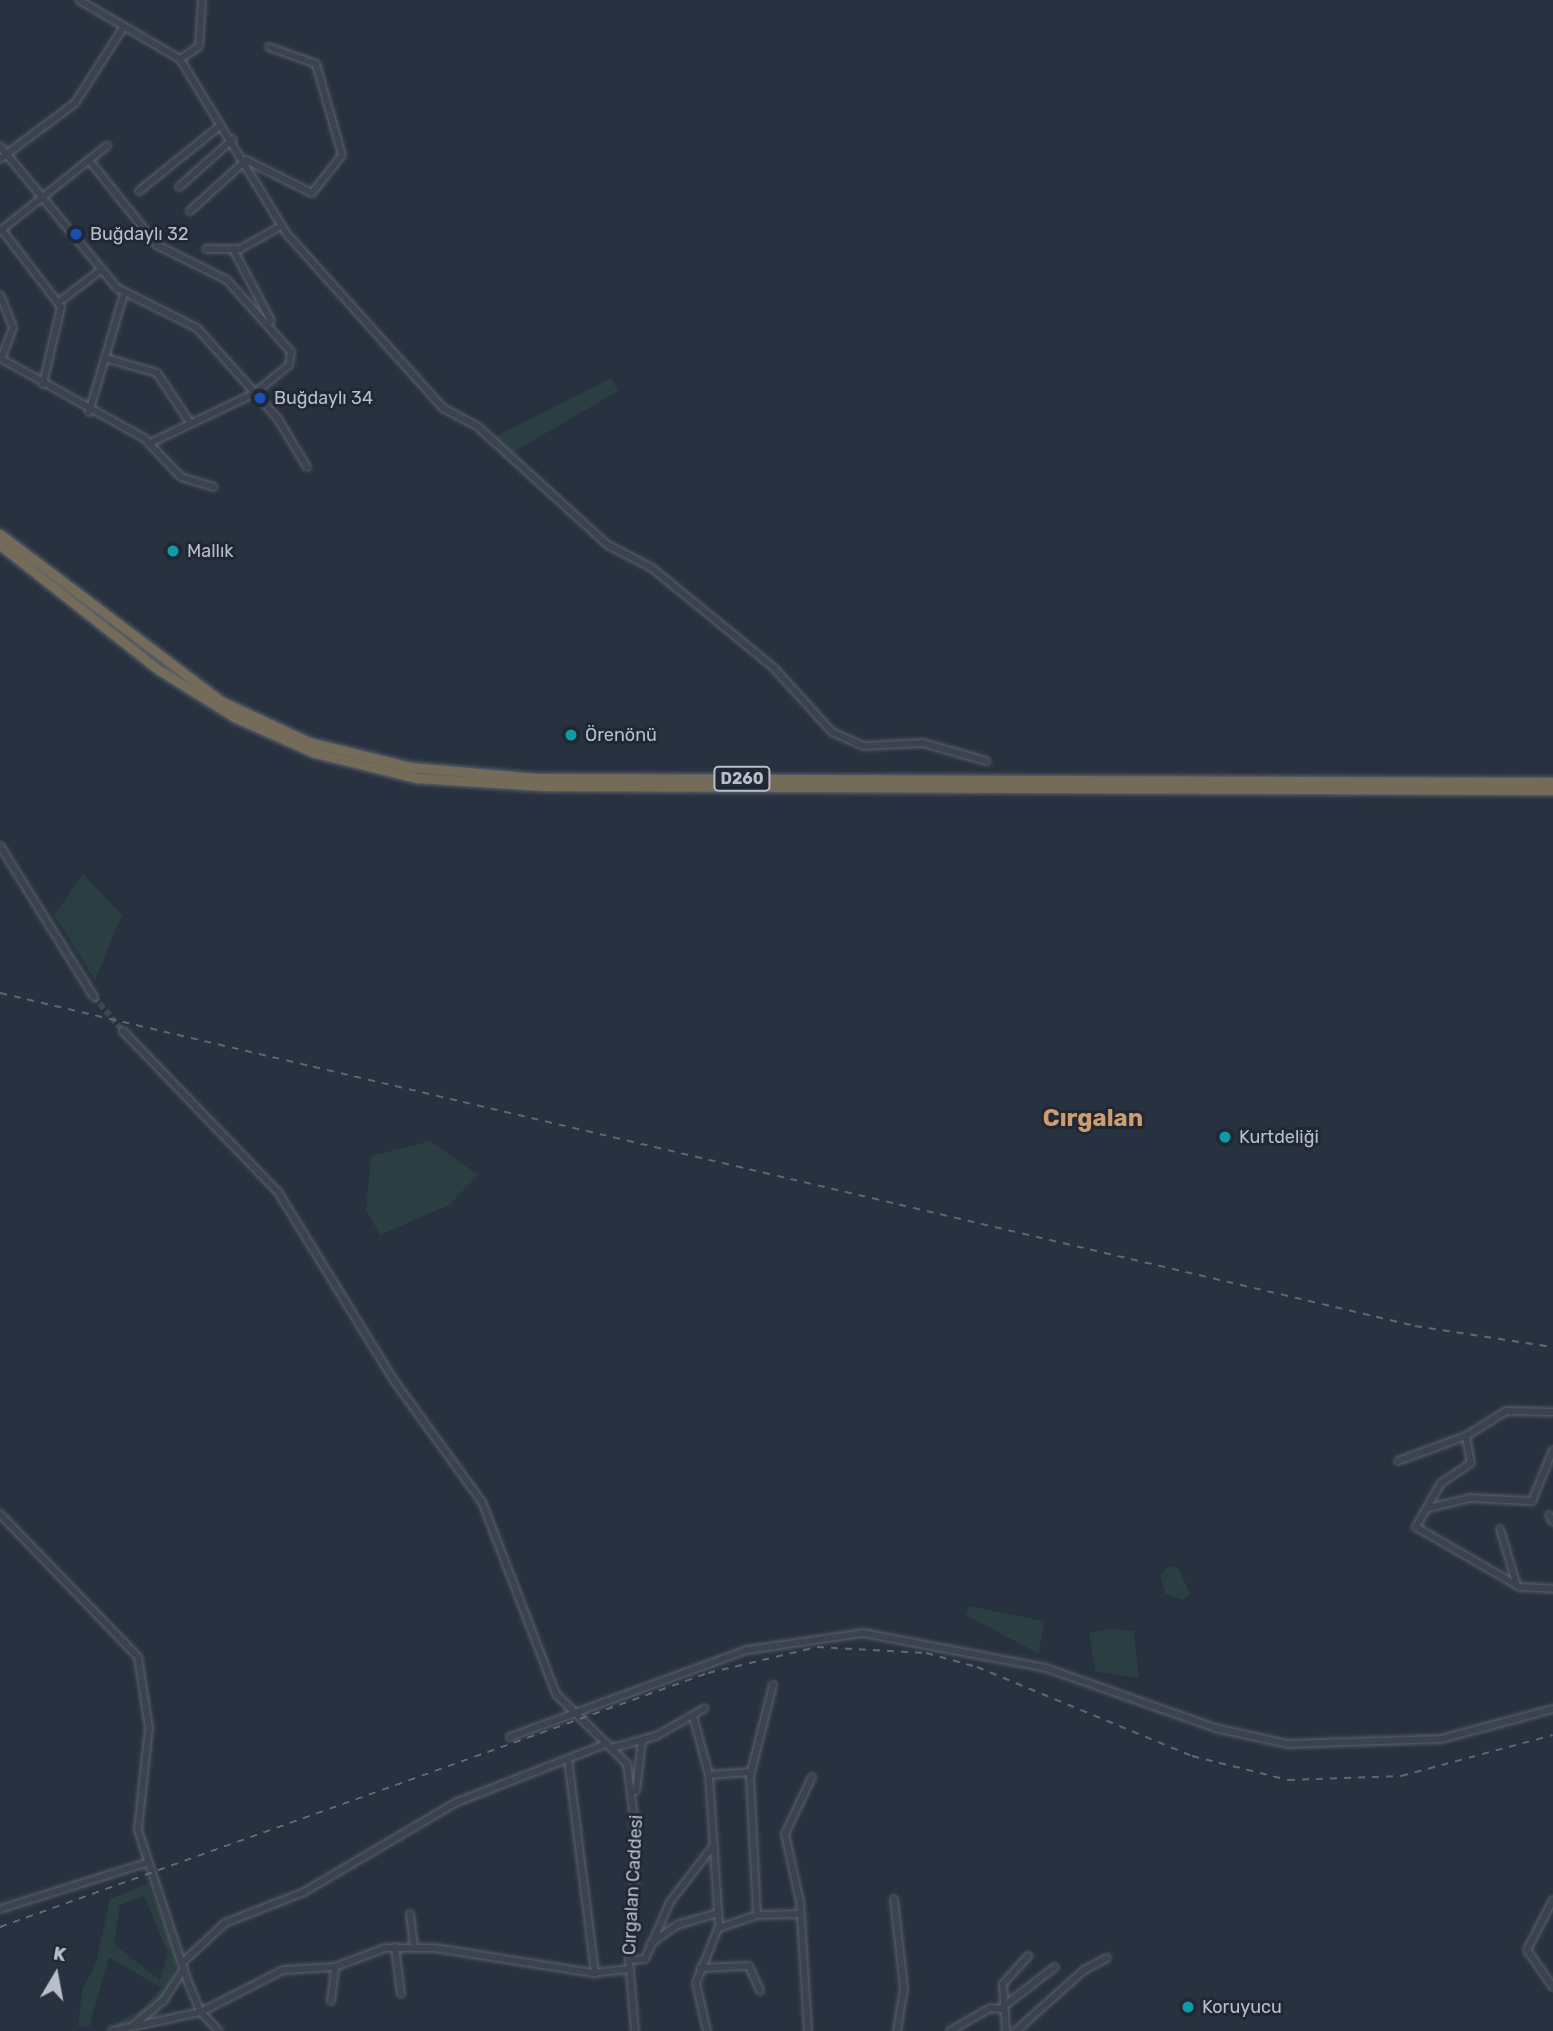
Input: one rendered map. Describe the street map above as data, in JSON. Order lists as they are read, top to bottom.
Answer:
{
  "streets": {
    "highway": ["D260"],
    "street": ["Cırgalan Caddesi"]
  },
  "districts": ["Cırgalan"],
  "places": [
    "Buğdaylı 32",
    "Buğdaylı 34",
    "Mallık",
    "Örenönü",
    "Kurtdeliği",
    "Koruyucu"
  ],
  "north": "top"
}
